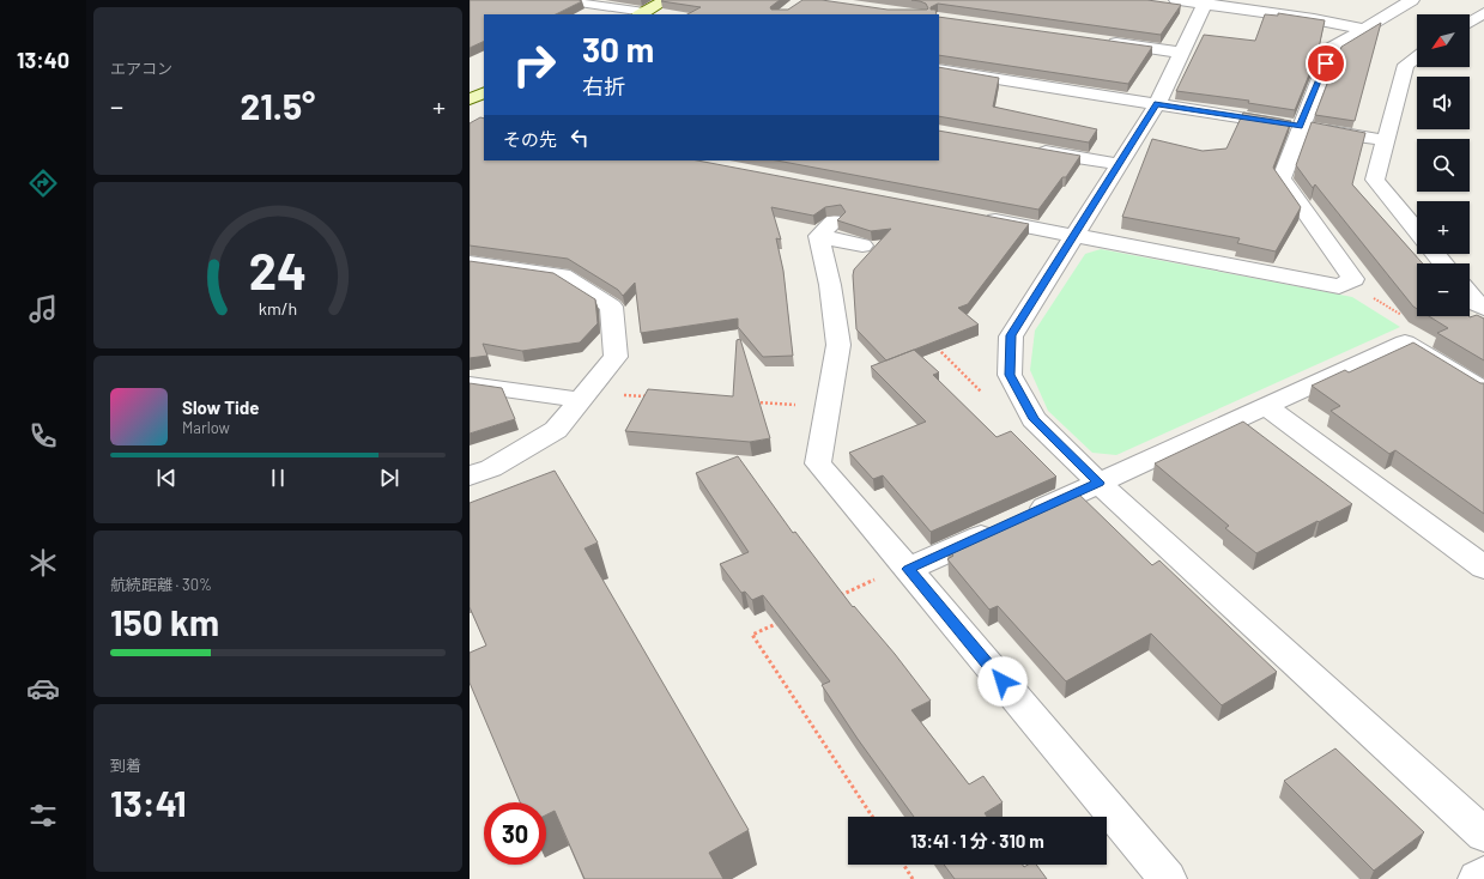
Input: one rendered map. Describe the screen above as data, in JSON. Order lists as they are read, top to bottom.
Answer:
{
  "north": "bottom left",
  "page": {
    "tabs": "13:40",
    "tile": [
      "エアコン",
      ["航続距離 · 30%", "150 km"],
      ["到着", "13:41"]
    ],
    "map_buttons": ["+", "−"],
    "turn": ["30 m", "右折"],
    "heat": ["−", "21.5°", "+"],
    "then": "その先",
    "song": ["Slow Tide", "Marlow"],
    "limit": "30",
    "trip": "13:41 · 1 分 · 310 m",
    "gauge": ["24", "km/h"]
  }
}
